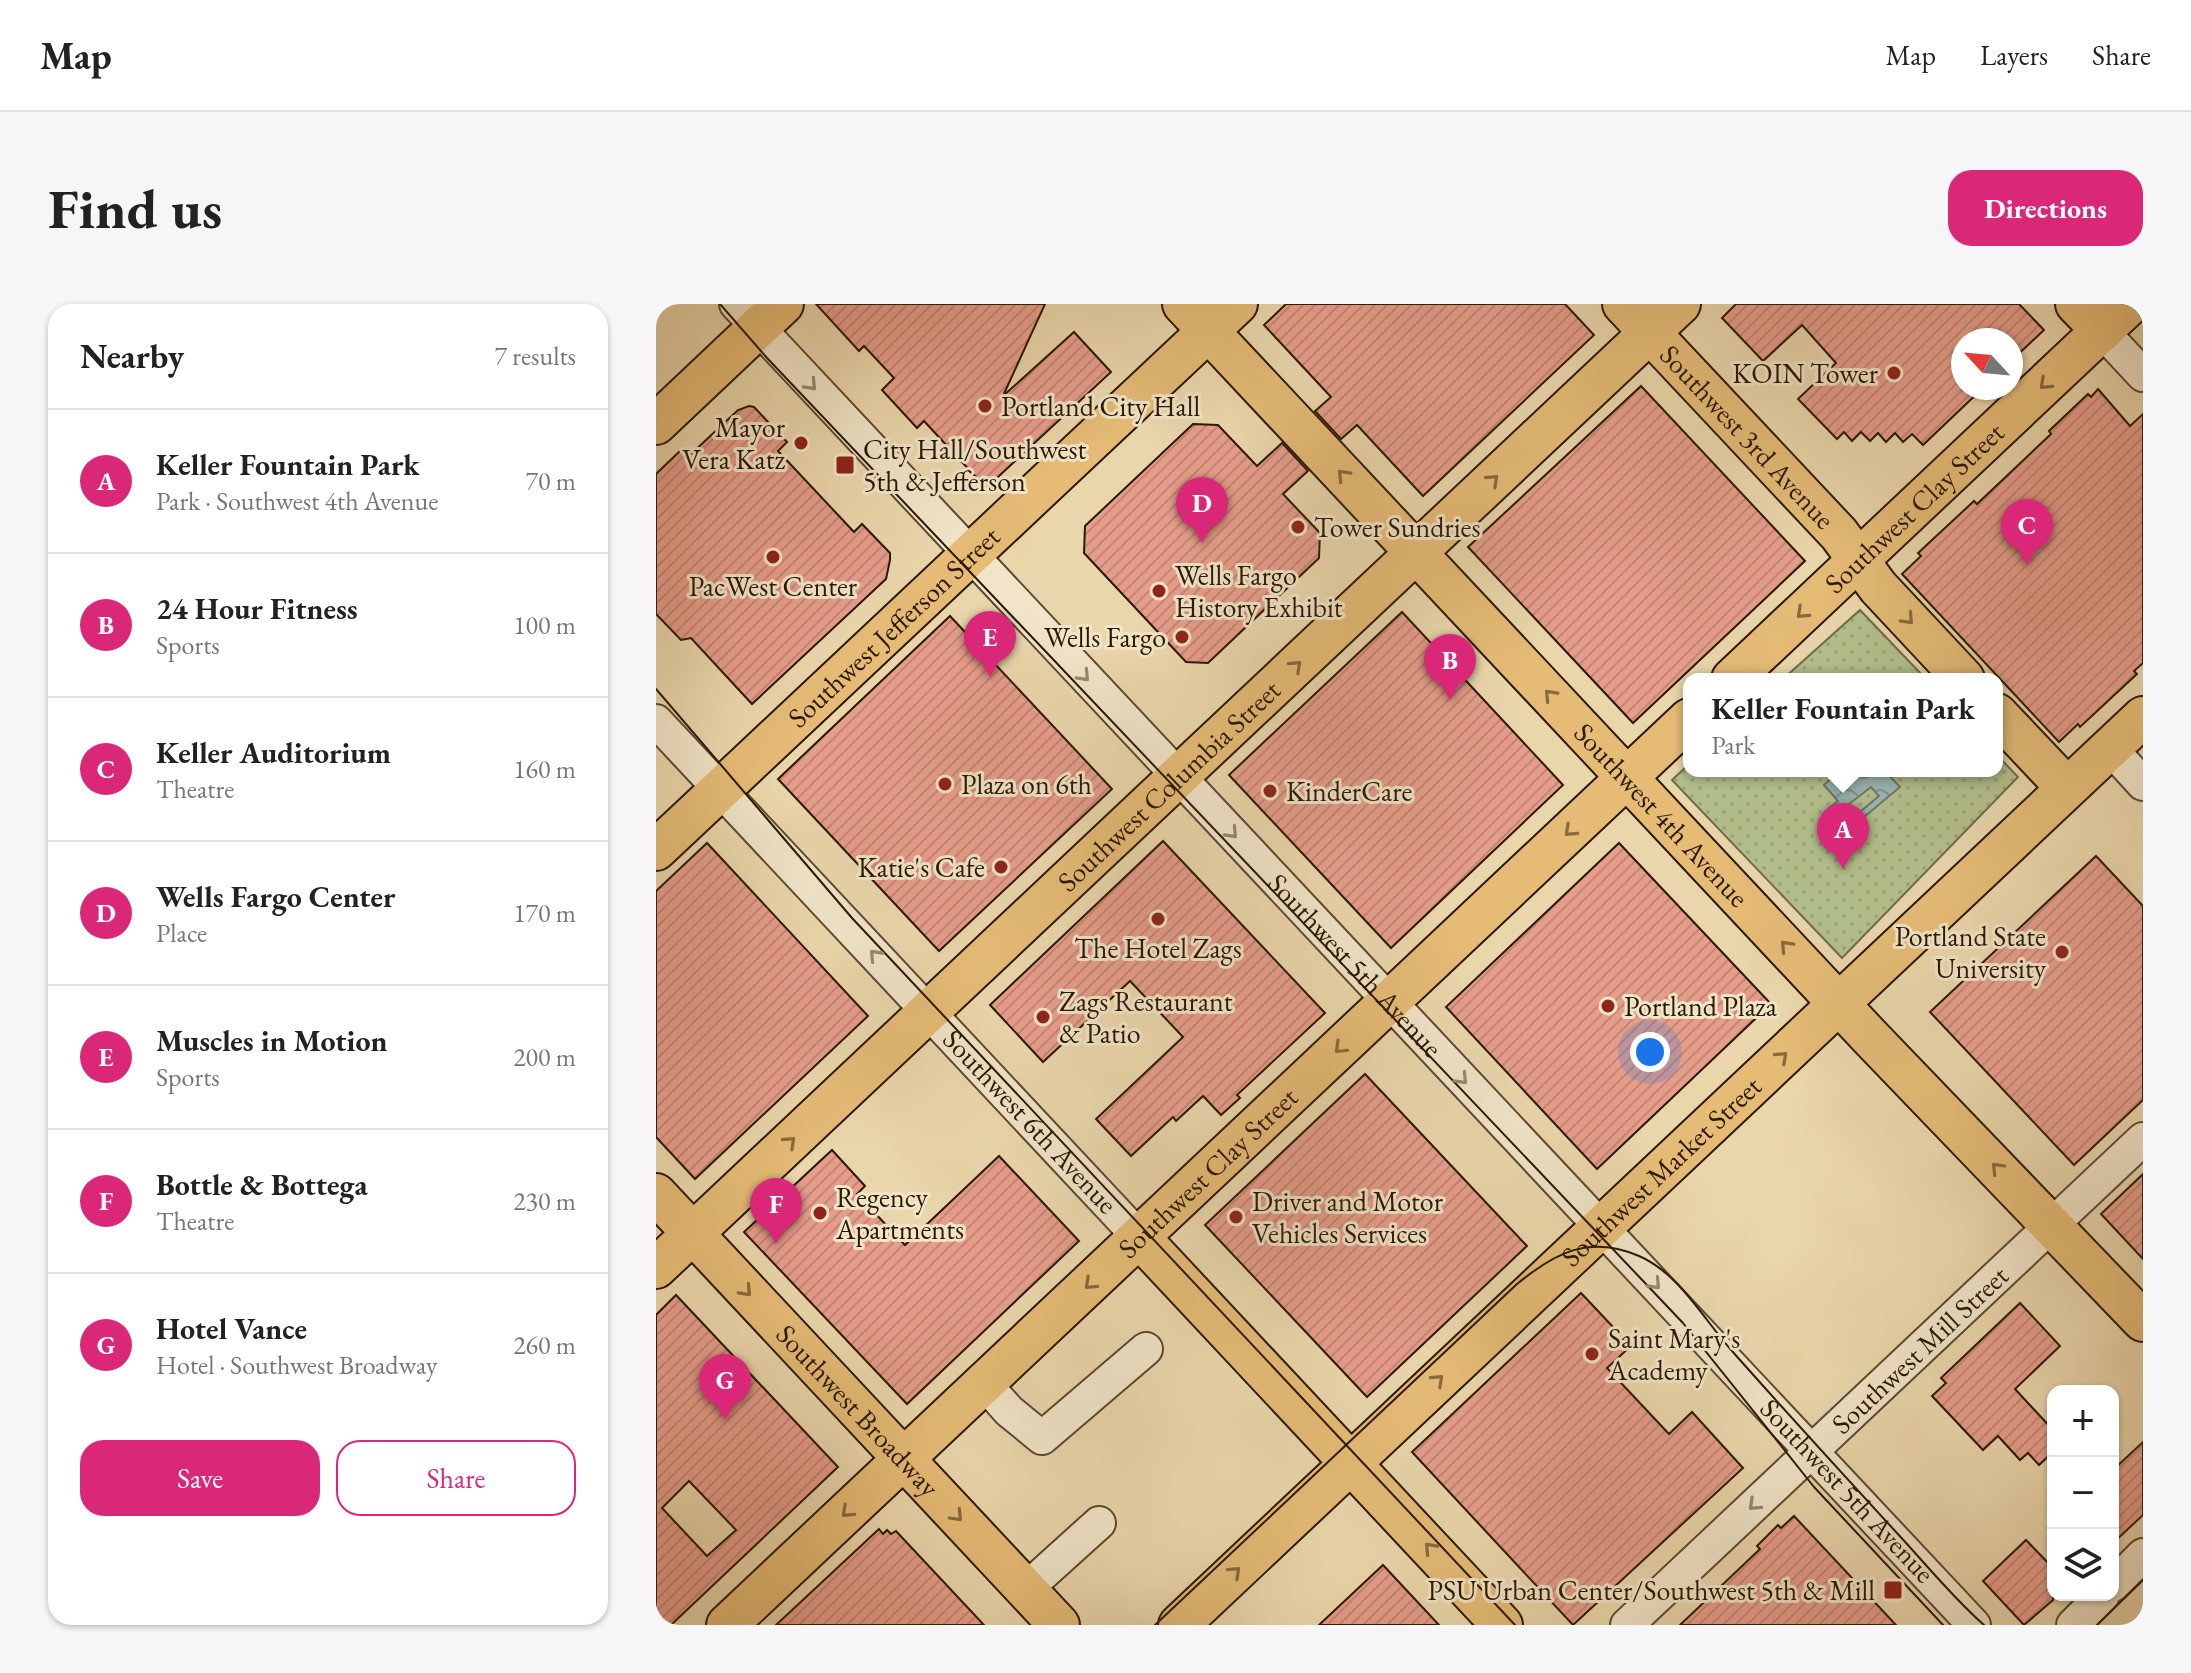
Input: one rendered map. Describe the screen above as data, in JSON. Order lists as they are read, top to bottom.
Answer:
{
  "streets": {
    "main road": [
      "Southwest 3rd Avenue",
      "Southwest Clay Street",
      "Southwest Jefferson Street",
      "Southwest Columbia Street",
      "Southwest 4th Avenue",
      "Southwest 6th Avenue",
      "Southwest Market Street",
      "Southwest Broadway"
    ],
    "street": ["Southwest 5th Avenue", "Southwest Mill Street"]
  },
  "crossings": [
    ["Southwest 3rd Avenue", "Southwest Clay Street"],
    ["Southwest 3rd Avenue", "Southwest Columbia Street"],
    ["Southwest Clay Street", "Southwest 4th Avenue"],
    ["Southwest Clay Street", "Southwest 5th Avenue"],
    ["Southwest Clay Street", "Southwest 6th Avenue"],
    ["Southwest Clay Street", "Southwest Broadway"],
    ["Southwest Jefferson Street", "Southwest 4th Avenue"],
    ["Southwest Jefferson Street", "Southwest 5th Avenue"],
    ["Southwest Jefferson Street", "Southwest 6th Avenue"],
    ["Southwest Columbia Street", "Southwest 4th Avenue"],
    ["Southwest Columbia Street", "Southwest 5th Avenue"],
    ["Southwest Columbia Street", "Southwest 6th Avenue"],
    ["Southwest Columbia Street", "Southwest Broadway"],
    ["Southwest 4th Avenue", "Southwest Market Street"],
    ["Southwest 4th Avenue", "Southwest Mill Street"],
    ["Southwest 5th Avenue", "Southwest Market Street"],
    ["Southwest 5th Avenue", "Southwest Mill Street"],
    ["Southwest 6th Avenue", "Southwest Market Street"]
  ],
  "one_way": [
    "Southwest Clay Street",
    "Southwest Columbia Street",
    "Southwest 4th Avenue",
    "Southwest 5th Avenue",
    "Southwest 6th Avenue",
    "Southwest Market Street",
    "Southwest Mill Street",
    "Southwest Broadway"
  ],
  "places": {
    "other": [
      "KOIN Tower",
      "Portland City Hall",
      "Mayor Vera Katz",
      "Tower Sundries",
      "PacWest Center",
      "Wells Fargo History Exhibit",
      "Wells Fargo",
      "Plaza on 6th",
      "KinderCare",
      "Katie's Cafe",
      "The Hotel Zags",
      "Portland State University",
      "Portland Plaza",
      "Zags Restaurant & Patio",
      "Regency Apartments",
      "Driver and Motor Vehicles Services",
      "Saint Mary's Academy"
    ],
    "transit": ["City Hall/Southwest 5th & Jefferson", "PSU Urban Center/Southwest 5th & Mill"]
  },
  "north": "top left",
  "page": {
    "header": "Map",
    "nav": ["Map", "Layers", "Share"],
    "buttons": [
      "Directions",
      ["Save", "Share"]
    ],
    "title": "Find us",
    "heading": ["Nearby", "7 results"],
    "list": [
      {
        "mark": "A",
        "name": "Keller Fountain Park",
        "note": "Park · Southwest 4th Avenue",
        "value": "70 m"
      },
      {
        "mark": "B",
        "name": "24 Hour Fitness",
        "note": "Sports",
        "value": "100 m"
      },
      {
        "mark": "C",
        "name": "Keller Auditorium",
        "note": "Theatre",
        "value": "160 m"
      },
      {
        "mark": "D",
        "name": "Wells Fargo Center",
        "note": "Place",
        "value": "170 m"
      },
      {
        "mark": "E",
        "name": "Muscles in Motion",
        "note": "Sports",
        "value": "200 m"
      },
      {
        "mark": "F",
        "name": "Bottle & Bottega",
        "note": "Theatre",
        "value": "230 m"
      },
      {
        "mark": "G",
        "name": "Hotel Vance",
        "note": "Hotel · Southwest Broadway",
        "value": "260 m"
      }
    ],
    "pins": [
      "D",
      "C",
      "E",
      "B",
      "A",
      "F",
      "G"
    ],
    "popup": ["Keller Fountain Park", "Park"],
    "map_buttons": ["+", "−"]
  }
}
